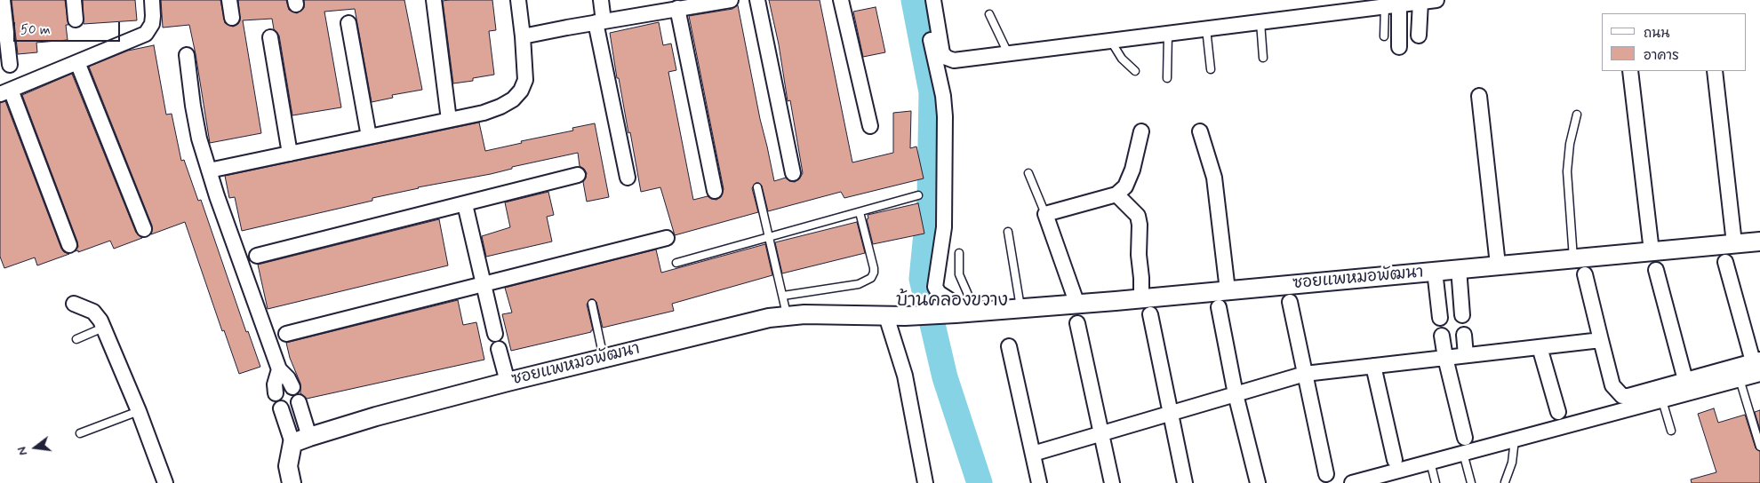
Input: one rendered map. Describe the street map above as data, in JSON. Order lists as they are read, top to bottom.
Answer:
{
  "streets": {
    "street": ["ซอยแพหมอพัฒนา"]
  },
  "districts": ["บ้านคลองขวาง"],
  "legend": ["ถนน", "อาคาร"],
  "scale_bar": "50 m",
  "north": "left"
}
